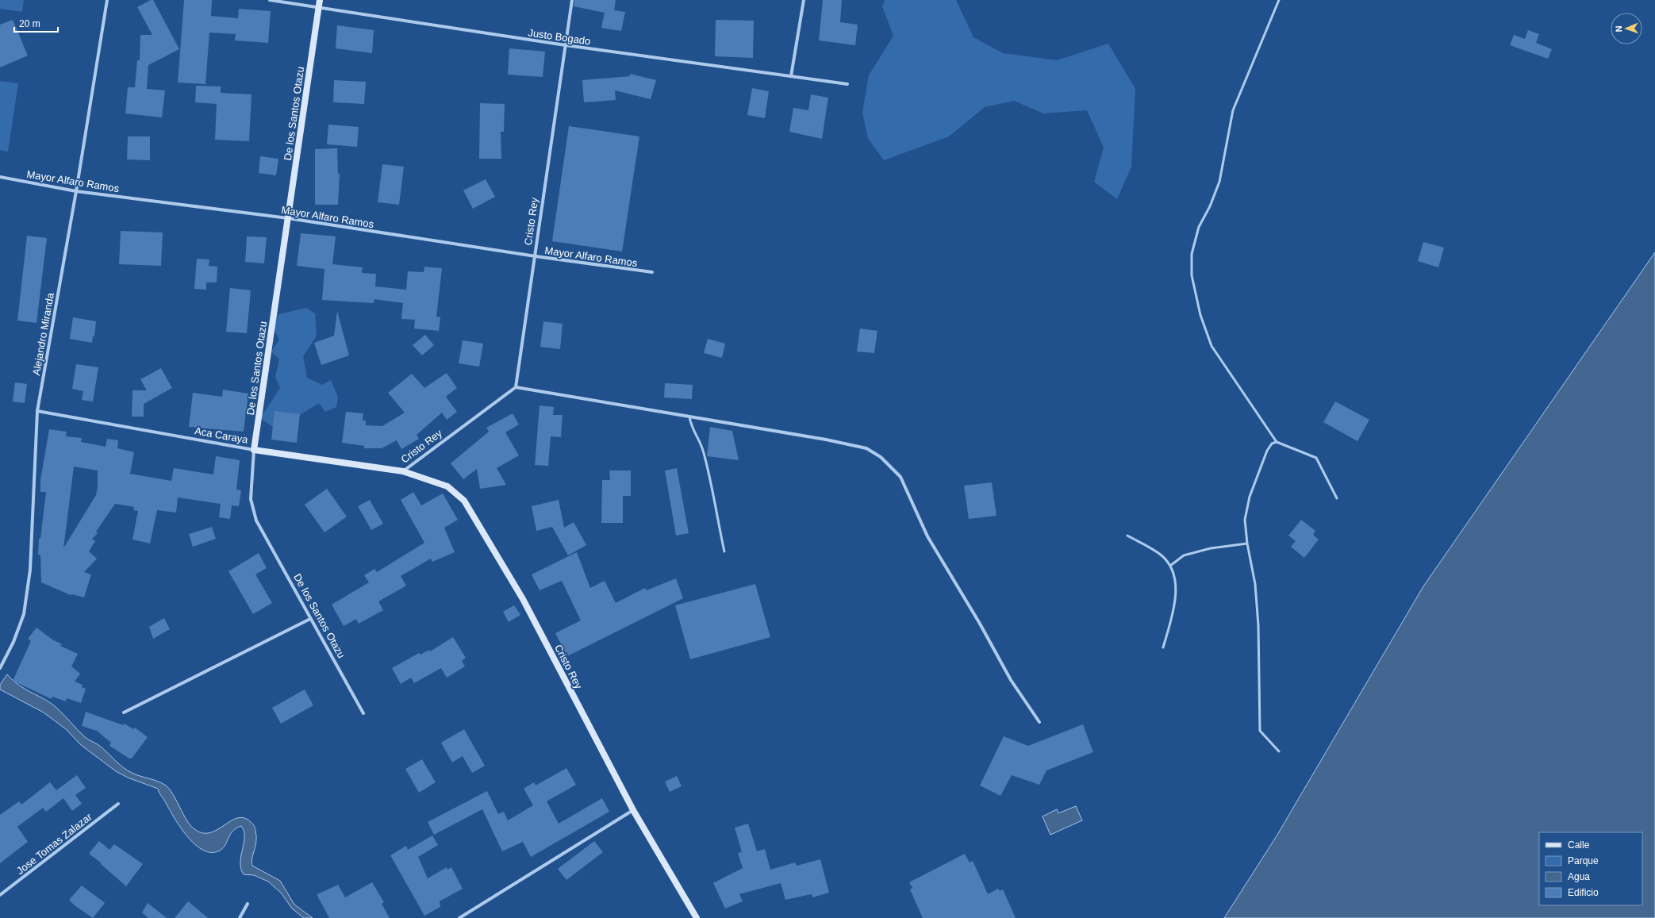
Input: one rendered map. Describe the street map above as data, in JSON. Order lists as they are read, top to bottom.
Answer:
{
  "streets": {
    "street": [
      "Justo Bogado",
      "De los Santos Otazu",
      "Mayor Alfaro Ramos",
      "Cristo Rey",
      "Alejandro Miranda",
      "Aca Caraya",
      "Jose Tomas Zalazar"
    ]
  },
  "crossings": [
    ["Justo Bogado", "De los Santos Otazu"],
    ["Justo Bogado", "Cristo Rey"],
    ["De los Santos Otazu", "Mayor Alfaro Ramos"],
    ["De los Santos Otazu", "Aca Caraya"],
    ["Mayor Alfaro Ramos", "Cristo Rey"],
    ["Mayor Alfaro Ramos", "Alejandro Miranda"],
    ["Cristo Rey", "Aca Caraya"],
    ["Alejandro Miranda", "Aca Caraya"]
  ],
  "legend": [
    "Calle",
    "Parque",
    "Agua",
    "Edificio"
  ],
  "scale_bar": "20 m",
  "north": "left"
}
